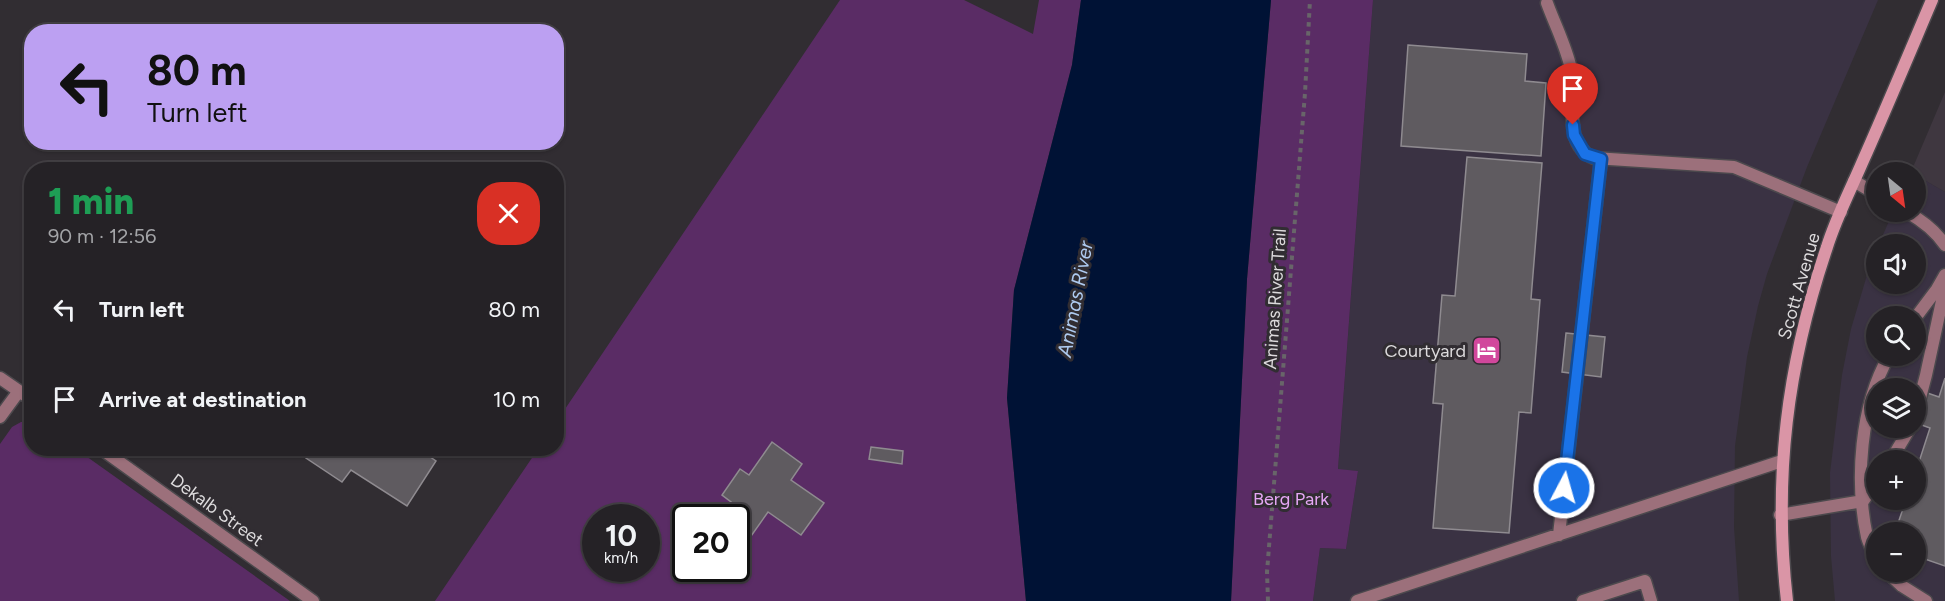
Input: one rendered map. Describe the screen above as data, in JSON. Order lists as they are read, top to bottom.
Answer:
{
  "streets": {
    "main road": ["Scott Avenue"],
    "street": ["Dekalb Street"],
    "path": ["Animas River Trail"]
  },
  "water": ["Animas River"],
  "parks": ["Berg Park"],
  "places": {
    "hotel": ["Courtyard"]
  },
  "north": "bottom right",
  "page": {
    "turn": ["80 m", "Turn left"],
    "map_buttons": ["+", "−"],
    "heading": ["1 min", "90 m · 12:56"],
    "list": [
      {
        "name": "Turn left",
        "value": "80 m"
      },
      {
        "name": "Arrive at destination",
        "value": "10 m"
      }
    ],
    "speed": "10 km/h",
    "limit": "20"
  }
}
